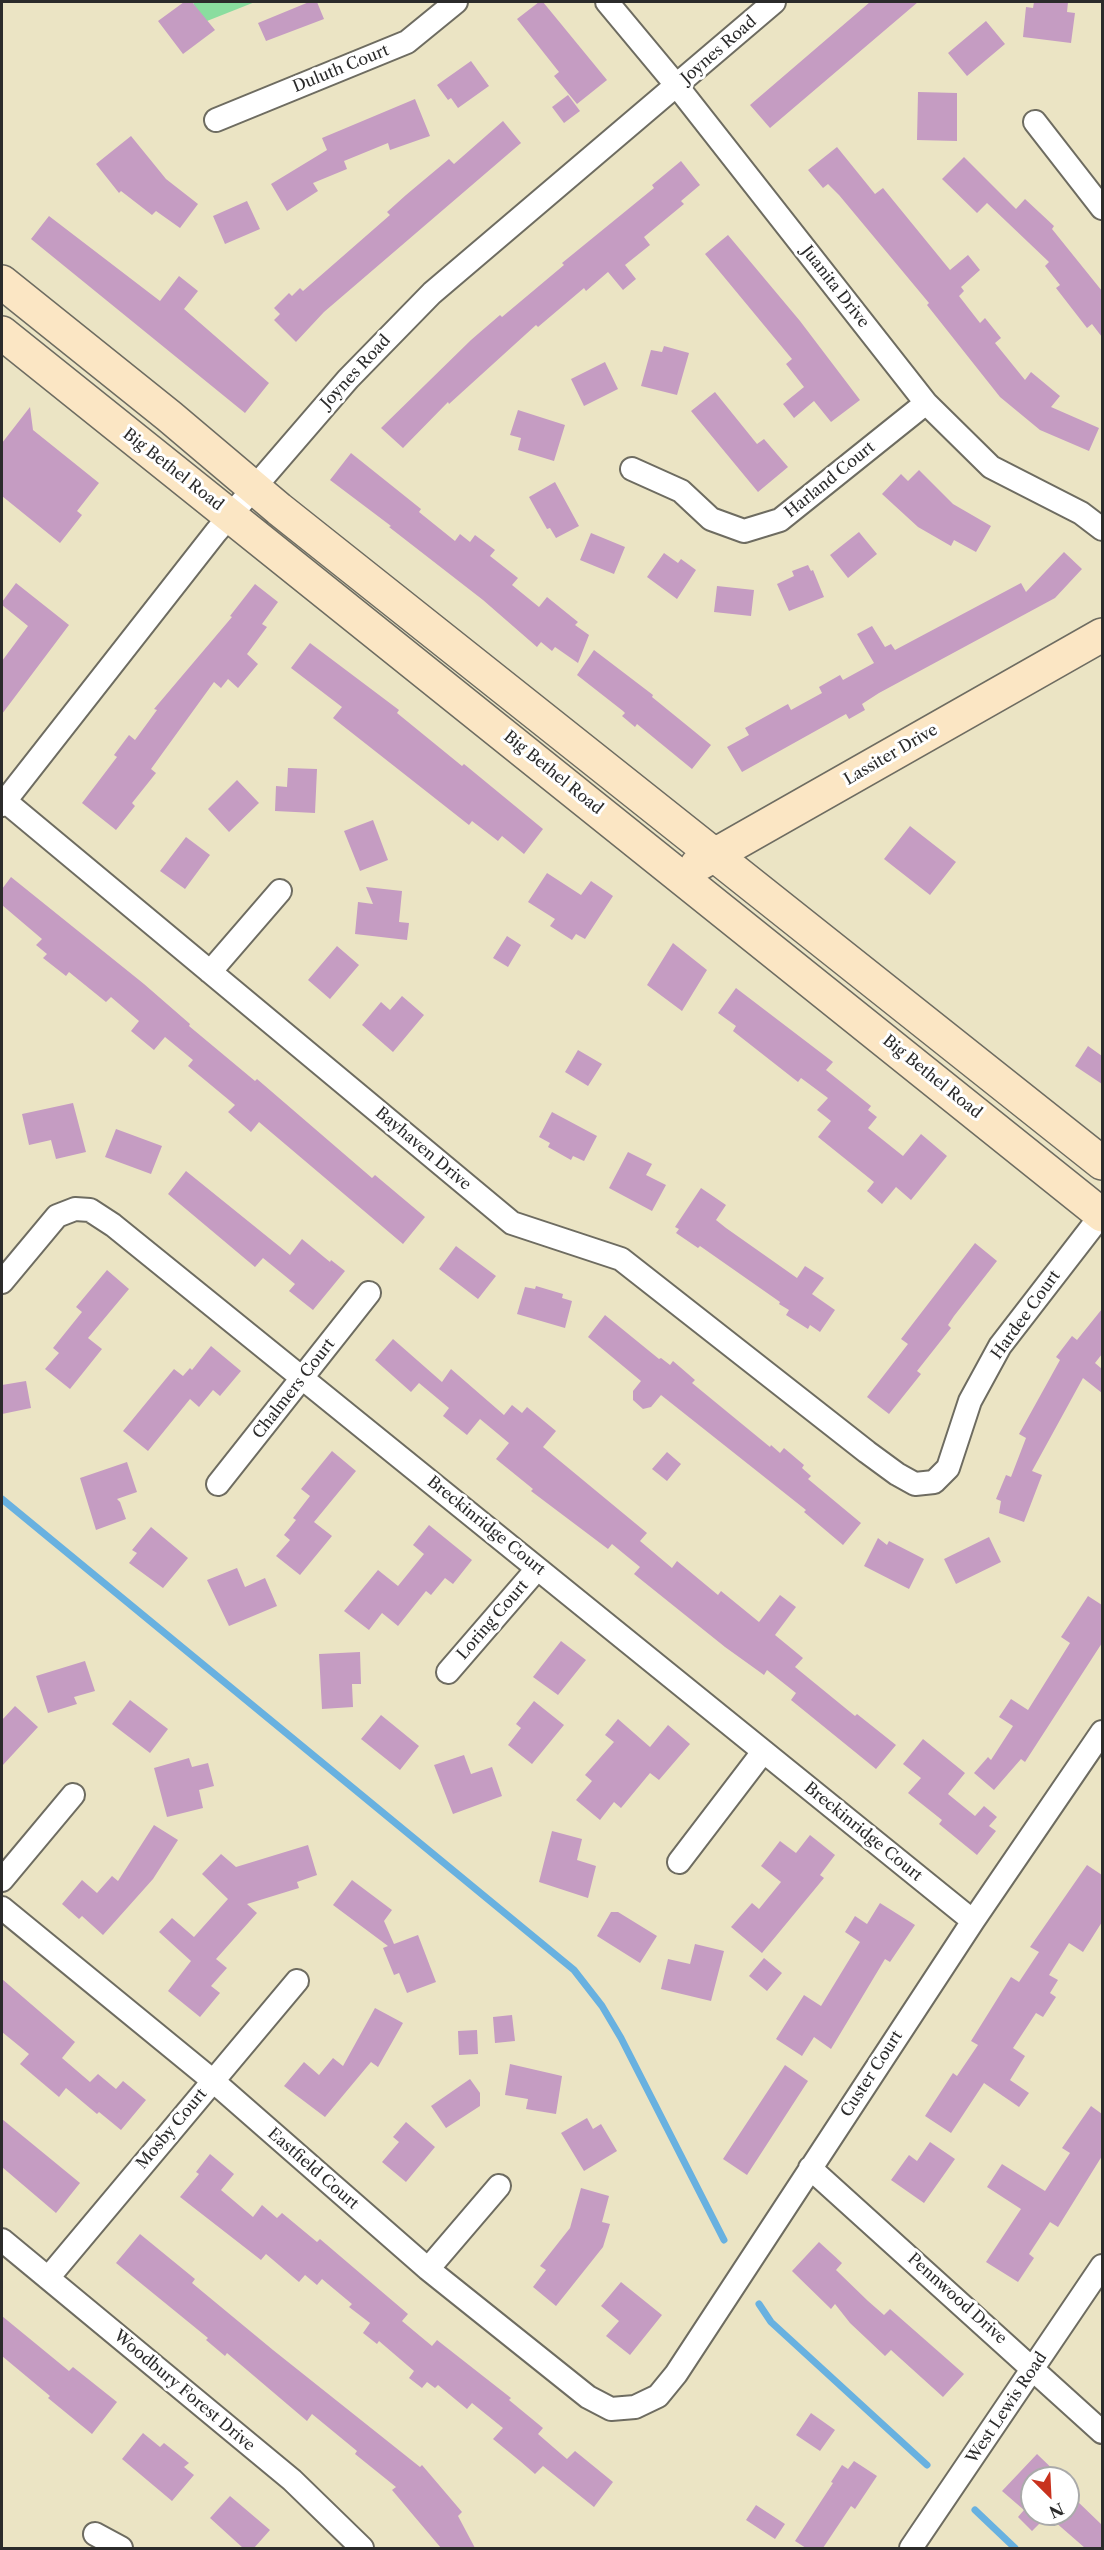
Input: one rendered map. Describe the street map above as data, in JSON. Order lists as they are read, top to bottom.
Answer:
{
  "streets": {
    "main road": ["Big Bethel Road", "Lassiter Drive"],
    "street": [
      "Joynes Road",
      "Duluth Court",
      "Juanita Drive",
      "Harland Court",
      "Bayhaven Drive",
      "Hardee Court",
      "Chalmers Court",
      "Breckinridge Court",
      "Loring Court",
      "Custer Court",
      "Mosby Court",
      "Eastfield Court",
      "Pennwood Drive",
      "Woodbury Forest Drive",
      "West Lewis Road"
    ]
  },
  "crossings": [
    ["Joynes Road", "Juanita Drive"],
    ["Joynes Road", "Big Bethel Road"],
    ["Joynes Road", "Bayhaven Drive"],
    ["Juanita Drive", "Harland Court"],
    ["Big Bethel Road", "Lassiter Drive"],
    ["Big Bethel Road", "Hardee Court"],
    ["Bayhaven Drive", "Hardee Court"],
    ["Chalmers Court", "Breckinridge Court"],
    ["Breckinridge Court", "Loring Court"],
    ["Breckinridge Court", "Custer Court"],
    ["Custer Court", "Eastfield Court"],
    ["Custer Court", "Pennwood Drive"],
    ["Mosby Court", "Eastfield Court"],
    ["Mosby Court", "Woodbury Forest Drive"],
    ["Pennwood Drive", "West Lewis Road"]
  ],
  "north": "bottom right"
}
